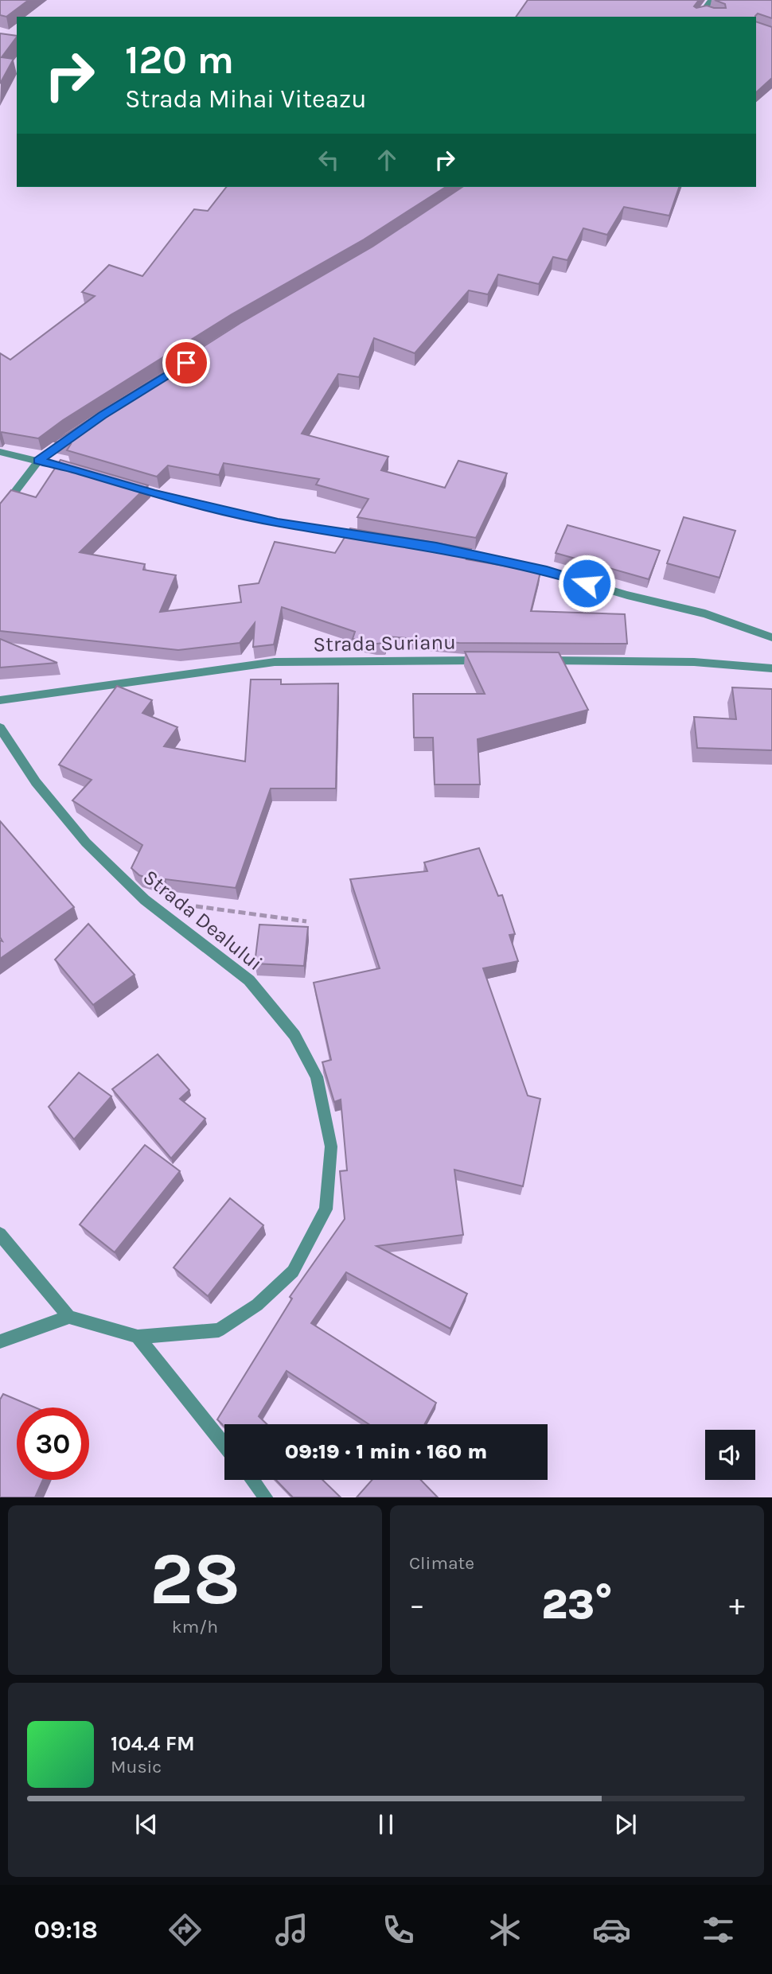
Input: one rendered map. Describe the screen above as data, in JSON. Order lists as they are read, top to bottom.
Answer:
{
  "streets": {
    "street": ["Strada Surianu", "Strada Dealului"]
  },
  "page": {
    "turn": ["120 m", "Strada Mihai Viteazu"],
    "limit": "30",
    "trip": "09:19 · 1 min · 160 m",
    "tile": [
      ["28", "km/h"],
      "Climate"
    ],
    "heat": ["−", "23°", "+"],
    "song": ["104.4 FM", "Music"],
    "tabs": "09:18"
  }
}
